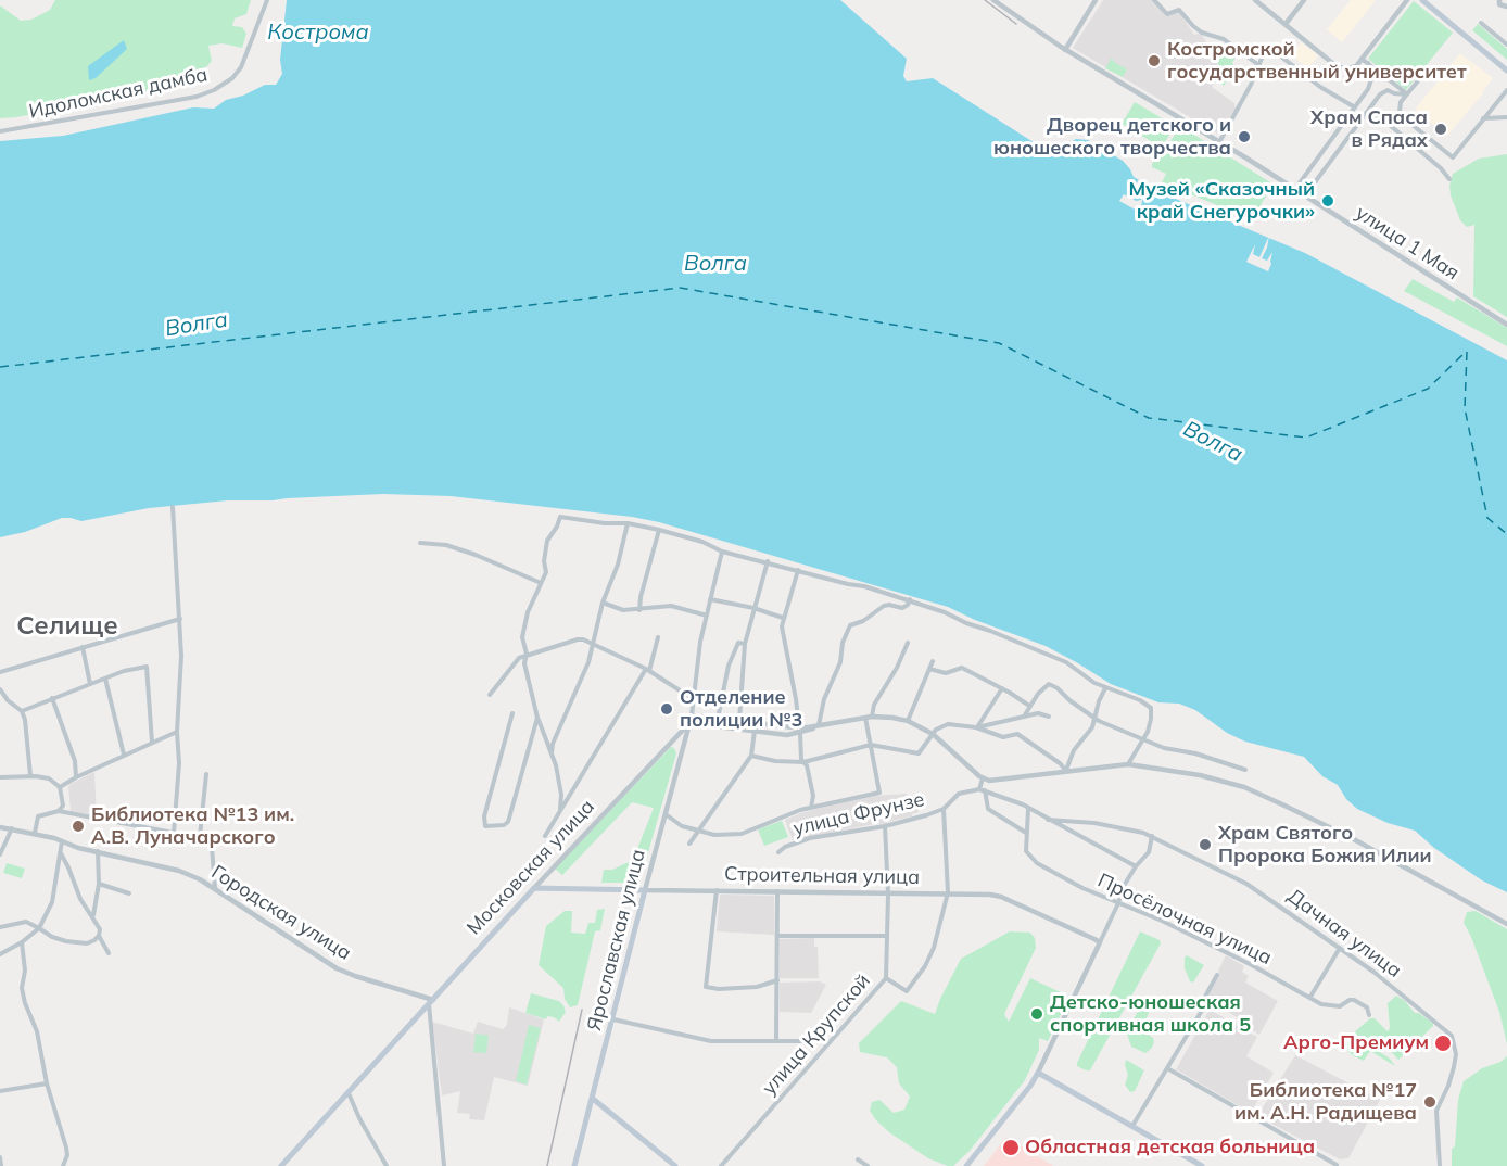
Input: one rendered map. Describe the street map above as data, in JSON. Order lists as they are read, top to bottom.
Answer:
{
  "streets": {
    "main road": ["Московская улица", "Строительная улица", "Ярославская улица"],
    "street": [
      "Идоломская дамба",
      "улица 1 Мая",
      "улица Фрунзе",
      "Городская улица",
      "Просёлочная улица",
      "Дачная улица",
      "улица Крупской"
    ]
  },
  "crossings": [
    ["улица Фрунзе", "улица Крупской"],
    ["Московская улица", "Строительная улица"],
    ["Московская улица", "Городская улица"],
    ["Московская улица", "Ярославская улица"],
    ["Строительная улица", "Ярославская улица"],
    ["Строительная улица", "улица Крупской"]
  ],
  "districts": ["Селище"],
  "water": ["Кострома", "Волга"],
  "places": [
    "Костромской государственный университет",
    "Храм Спаса в Рядах",
    "Дворец детского и юношеского творчества",
    "Музей «Сказочный край Снегурочки»",
    "Отделение полиции №3",
    "Библиотека №13 им. А.В. Луначарского",
    "Храм Святого Пророка Божия Илии",
    "Детско-юношеская спортивная школа 5",
    "Арго-Премиум",
    "Библиотека №17 им. А.Н. Радищева",
    "Областная детская больница"
  ]
}
